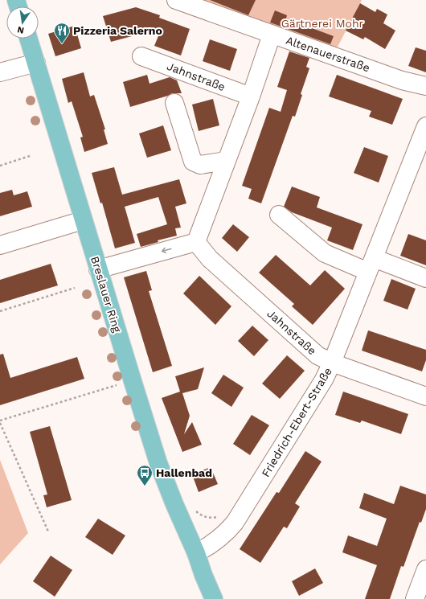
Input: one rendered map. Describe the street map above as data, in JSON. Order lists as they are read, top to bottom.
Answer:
{
  "streets": {
    "main road": ["Breslauer Ring"],
    "street": ["Altenauerstraße", "Jahnstraße", "Friedrich-Ebert-Straße"]
  },
  "crossings": [
    ["Jahnstraße", "Friedrich-Ebert-Straße"],
    ["Breslauer Ring", "Friedrich-Ebert-Straße"]
  ],
  "parks": ["Gärtnerei Mohr"],
  "places": {
    "restaurant": ["Pizzeria Salerno"],
    "bus stop": ["Hallenbad"]
  },
  "north": "bottom"
}
